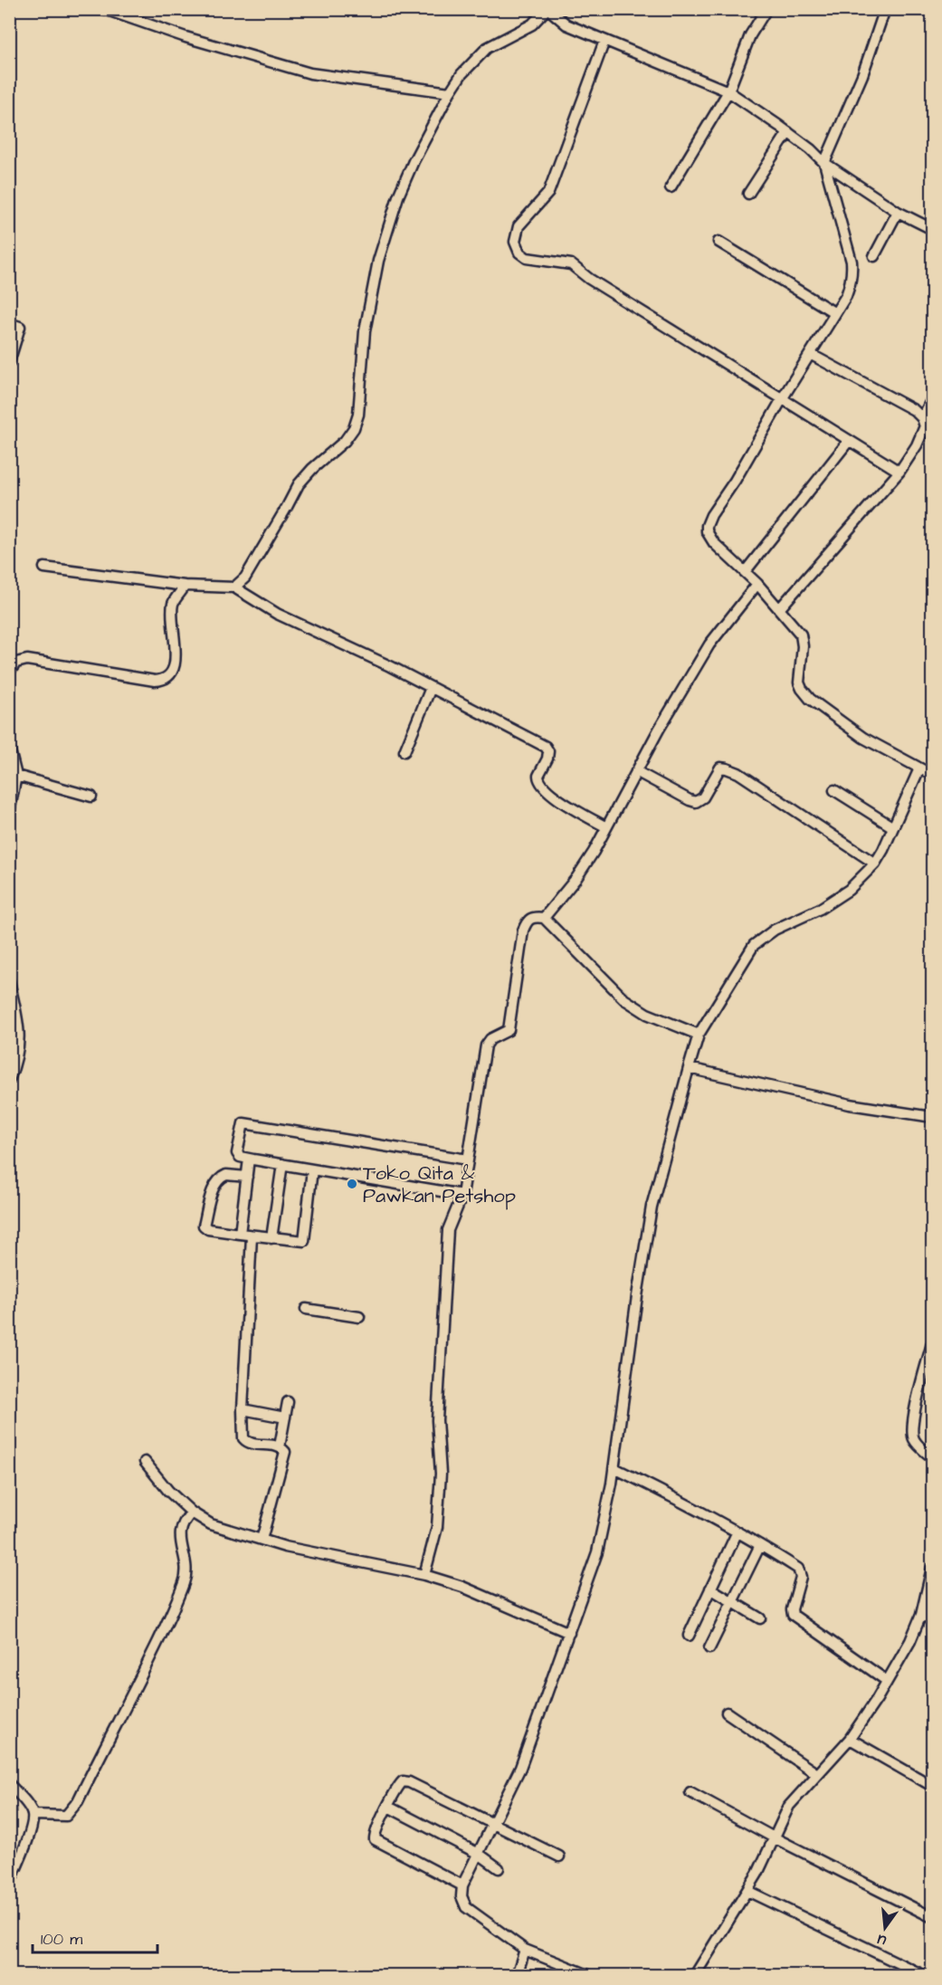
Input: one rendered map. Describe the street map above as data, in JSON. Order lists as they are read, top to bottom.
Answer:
{
  "places": ["Toko Qita & Pawkan Petshop"],
  "scale_bar": "100 m",
  "north": "bottom"
}
